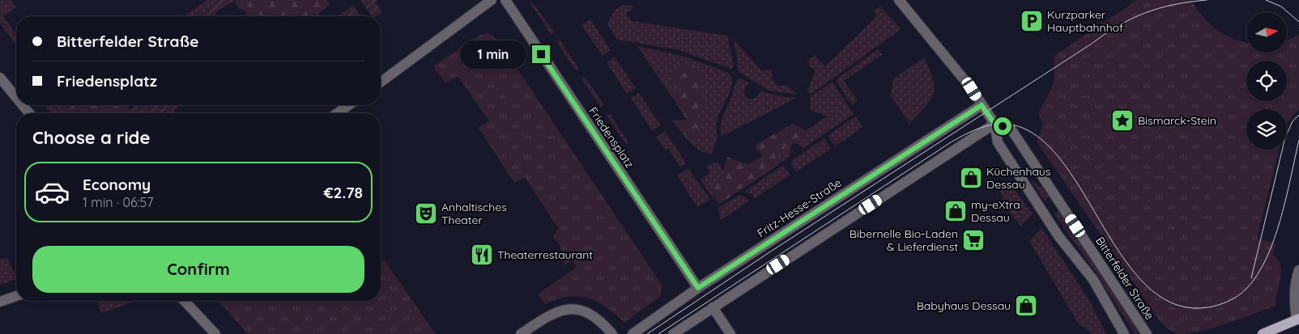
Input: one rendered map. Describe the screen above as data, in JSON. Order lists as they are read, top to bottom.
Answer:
{
  "streets": {
    "street": ["Friedensplatz", "Fritz-Hesse-Straße", "Bitterfelder Straße"]
  },
  "crossings": [
    ["Friedensplatz", "Fritz-Hesse-Straße"]
  ],
  "places": {
    "parking": ["Kurzparker Hauptbahnhof"],
    "place": ["Bismarck-Stein"],
    "shop": ["Küchenhaus Dessau", "my-eXtra Dessau", "Babyhaus Dessau"],
    "theatre": ["Anhaltisches Theater"],
    "supermarket": ["Bibernelle Bio-Laden & Lieferdienst"],
    "restaurant": ["Theaterrestaurant"]
  },
  "north": "right",
  "page": {
    "banner": ["Bitterfelder Straße", "Friedensplatz"],
    "bubble": "1 min",
    "heading": "Choose a ride",
    "list": [
      {
        "name": "Economy",
        "note": "1 min · 06:57",
        "value": "€2.78"
      }
    ],
    "buttons": "Confirm"
  }
}
